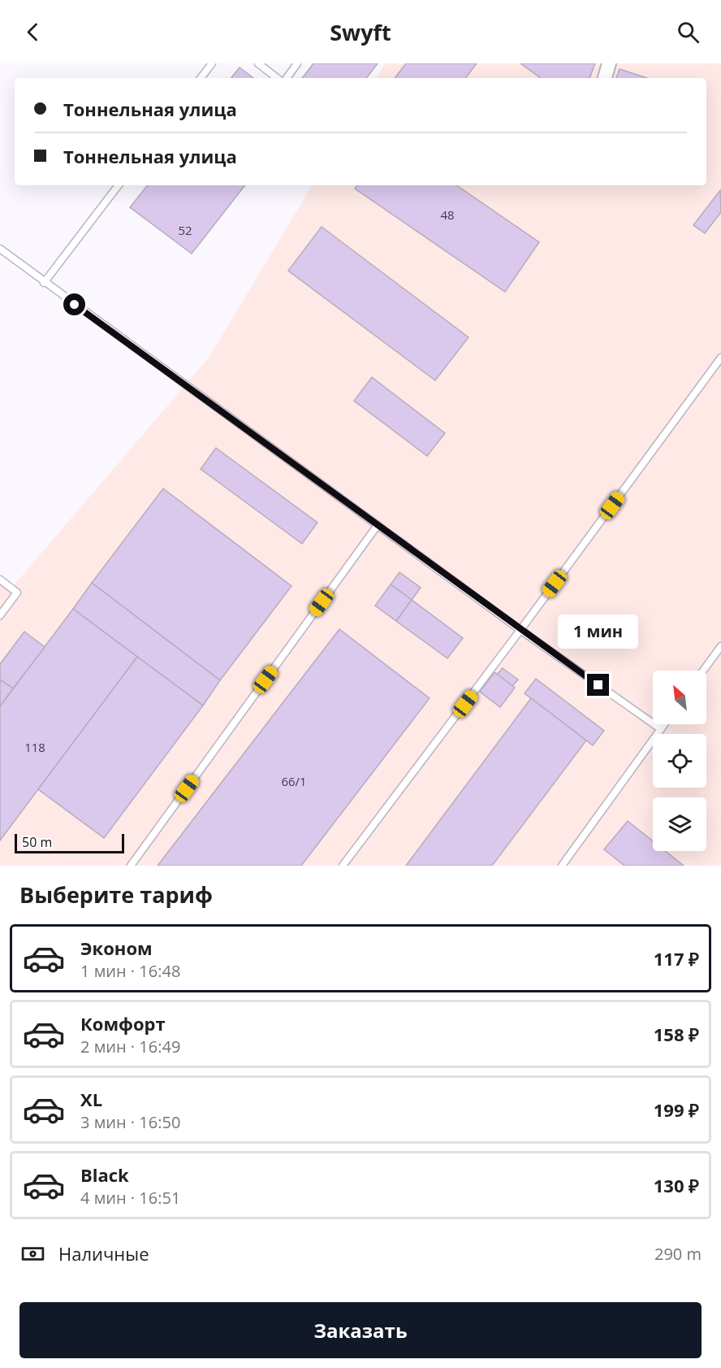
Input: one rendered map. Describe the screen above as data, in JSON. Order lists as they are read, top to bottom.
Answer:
{
  "house_numbers": [
    "48",
    "52",
    "118",
    "66/1"
  ],
  "scale_bar": "50 m",
  "north": "top left",
  "page": {
    "header": "Swyft",
    "banner": ["Тоннельная улица", "Тоннельная улица"],
    "bubble": "1 мин",
    "scale": "50 m",
    "heading": "Выберите тариф",
    "list": [
      {
        "name": "Эконом",
        "note": "1 мин · 16:48",
        "value": "117 ₽"
      },
      {
        "name": "Комфорт",
        "note": "2 мин · 16:49",
        "value": "158 ₽"
      },
      {
        "name": "XL",
        "note": "3 мин · 16:50",
        "value": "199 ₽"
      },
      {
        "name": "Black",
        "note": "4 мин · 16:51",
        "value": "130 ₽"
      }
    ],
    "pay": ["Наличные", "290 m"],
    "buttons": "Заказать"
  }
}
